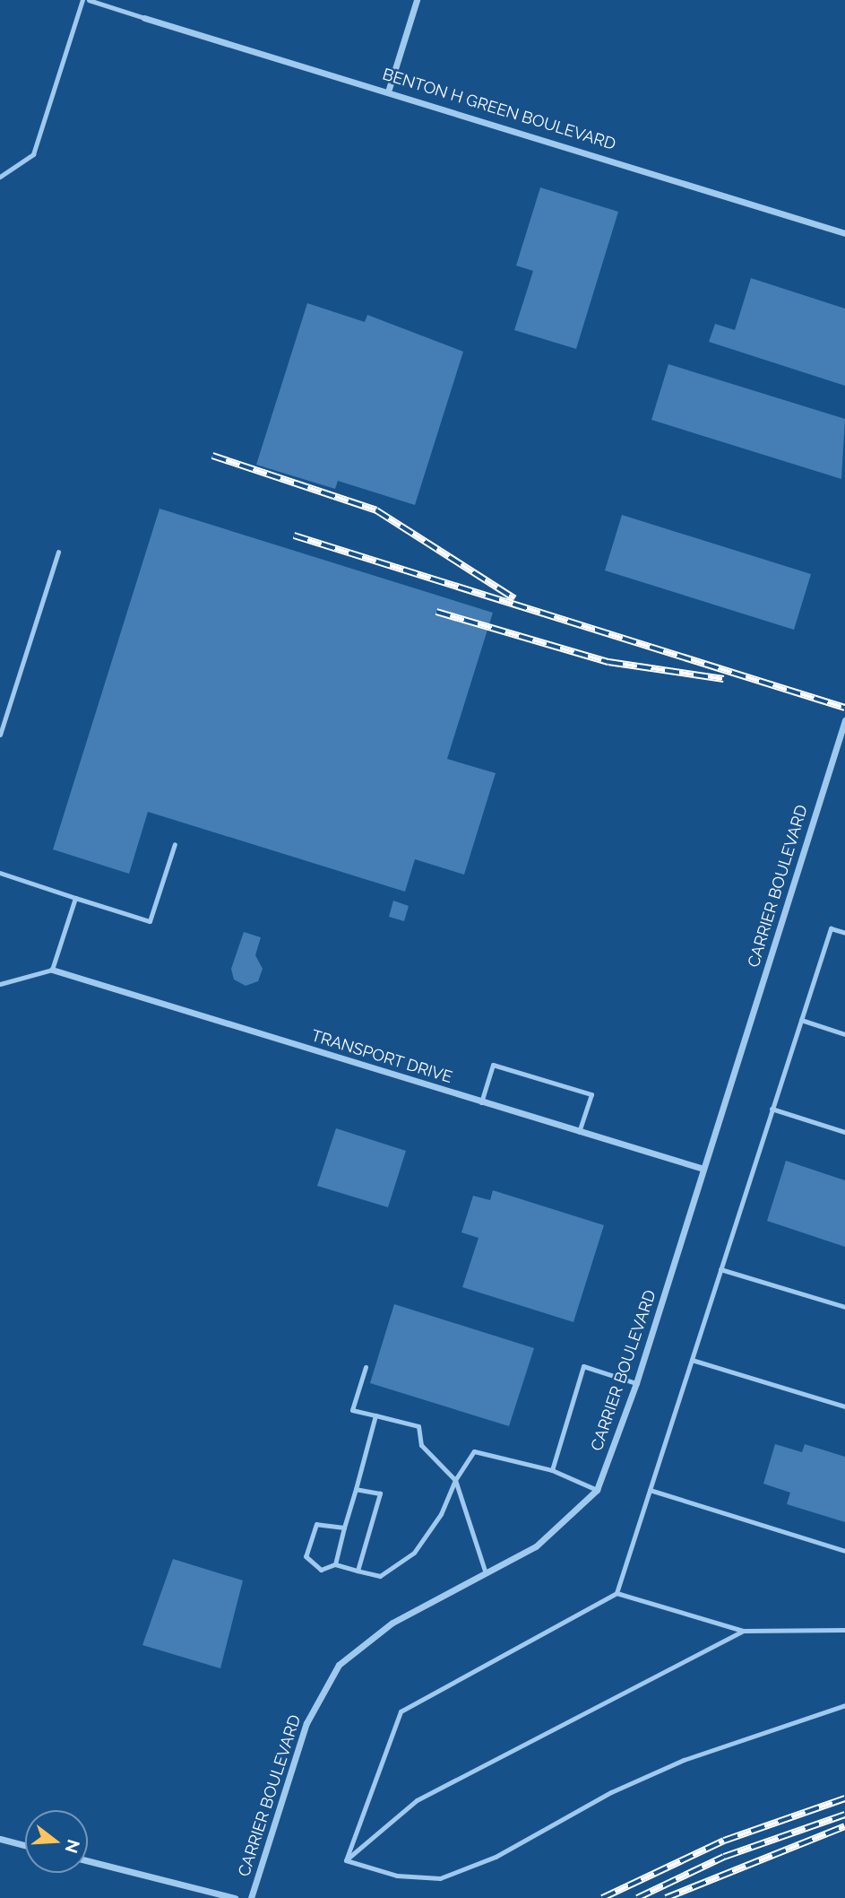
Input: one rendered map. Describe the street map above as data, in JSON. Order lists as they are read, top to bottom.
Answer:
{
  "streets": {
    "street": ["BENTON H GREEN BOULEVARD", "CARRIER BOULEVARD", "TRANSPORT DRIVE"]
  },
  "crossings": [
    ["CARRIER BOULEVARD", "TRANSPORT DRIVE"]
  ],
  "north": "right"
}
